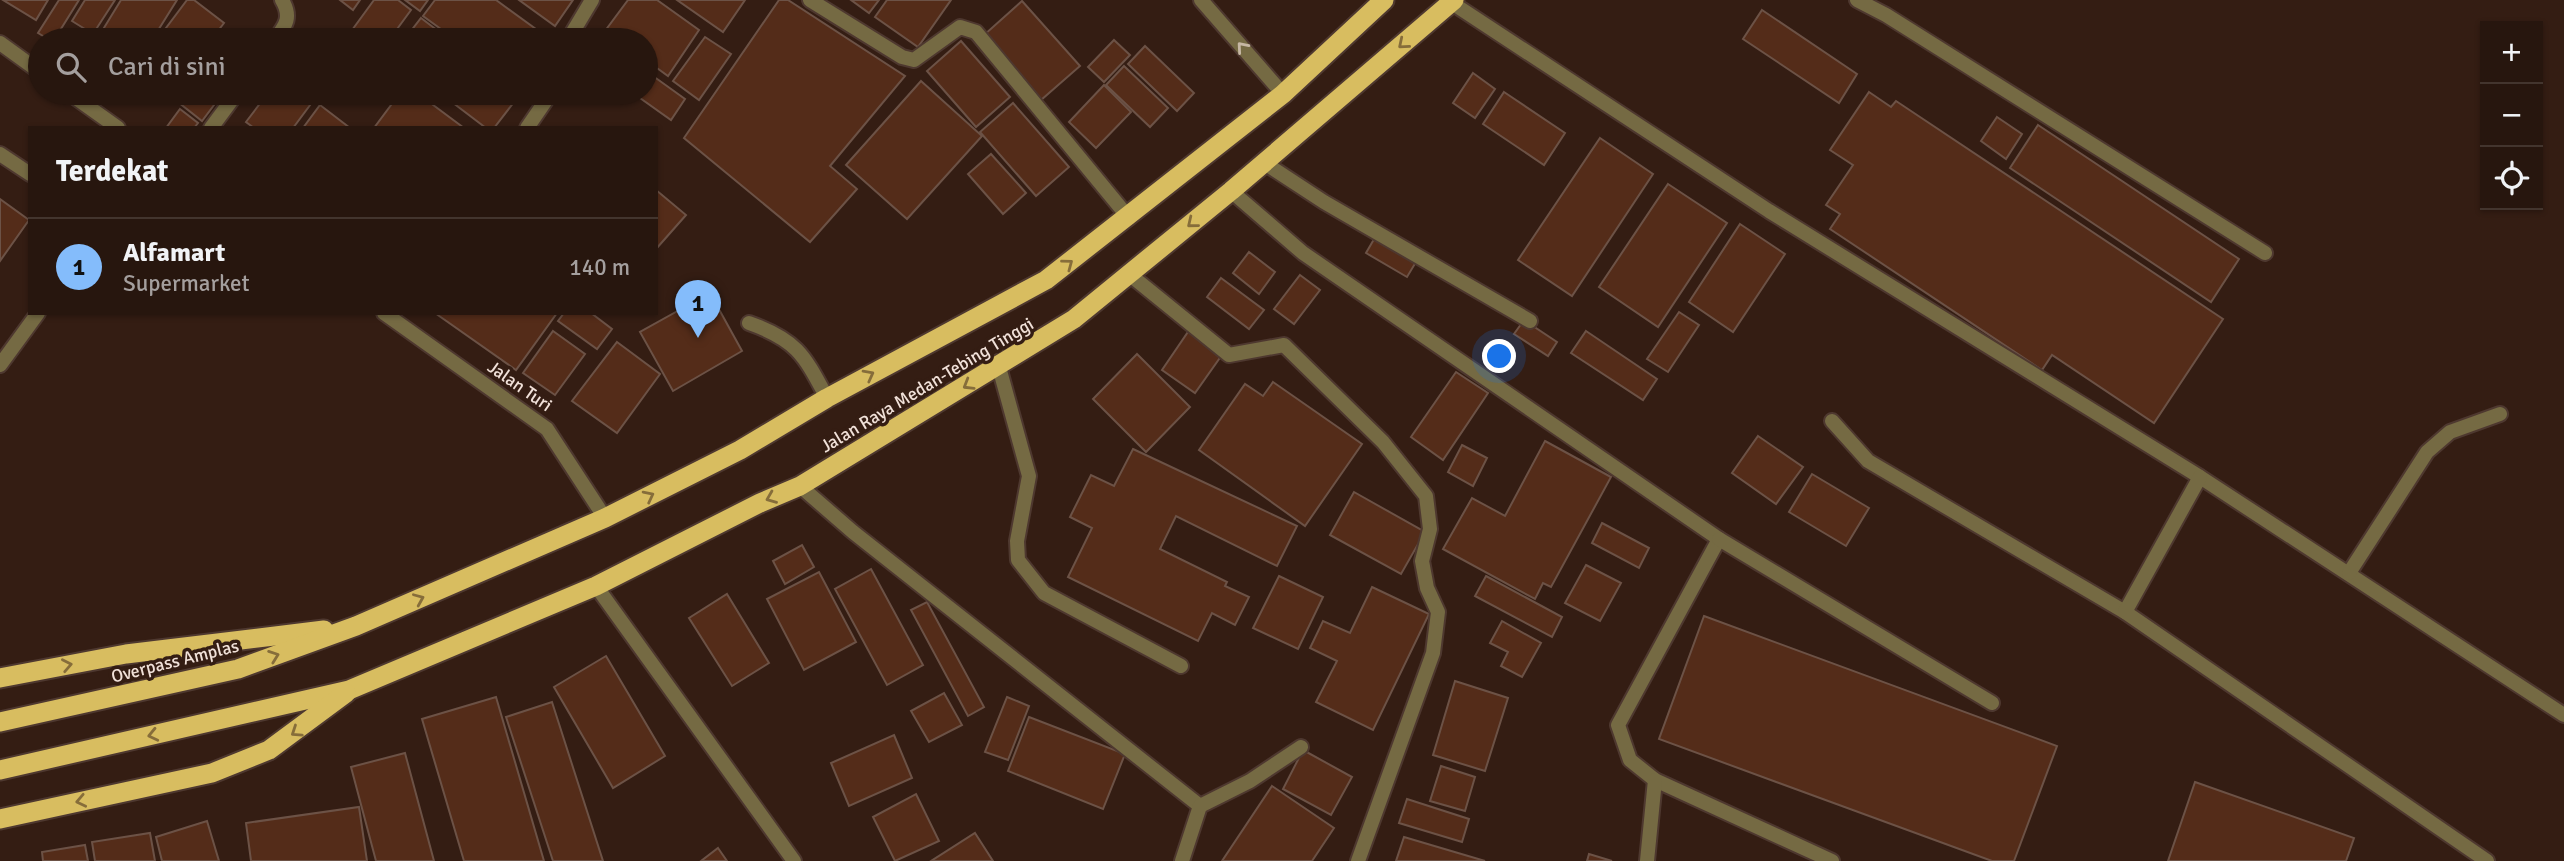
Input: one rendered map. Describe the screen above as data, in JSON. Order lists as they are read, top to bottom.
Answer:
{
  "streets": {
    "highway": ["Jalan Raya Medan-Tebing Tinggi", "Overpass Amplas"],
    "street": ["Jalan Turi"]
  },
  "crossings": [
    ["Jalan Raya Medan-Tebing Tinggi", "Jalan Turi"],
    ["Jalan Raya Medan-Tebing Tinggi", "Overpass Amplas"]
  ],
  "page": {
    "map_buttons": ["+", "−"],
    "search": "Cari di sini",
    "heading": "Terdekat",
    "list": [
      {
        "mark": "1",
        "name": "Alfamart",
        "note": "Supermarket",
        "value": "140 m"
      }
    ],
    "pins": "1"
  }
}
